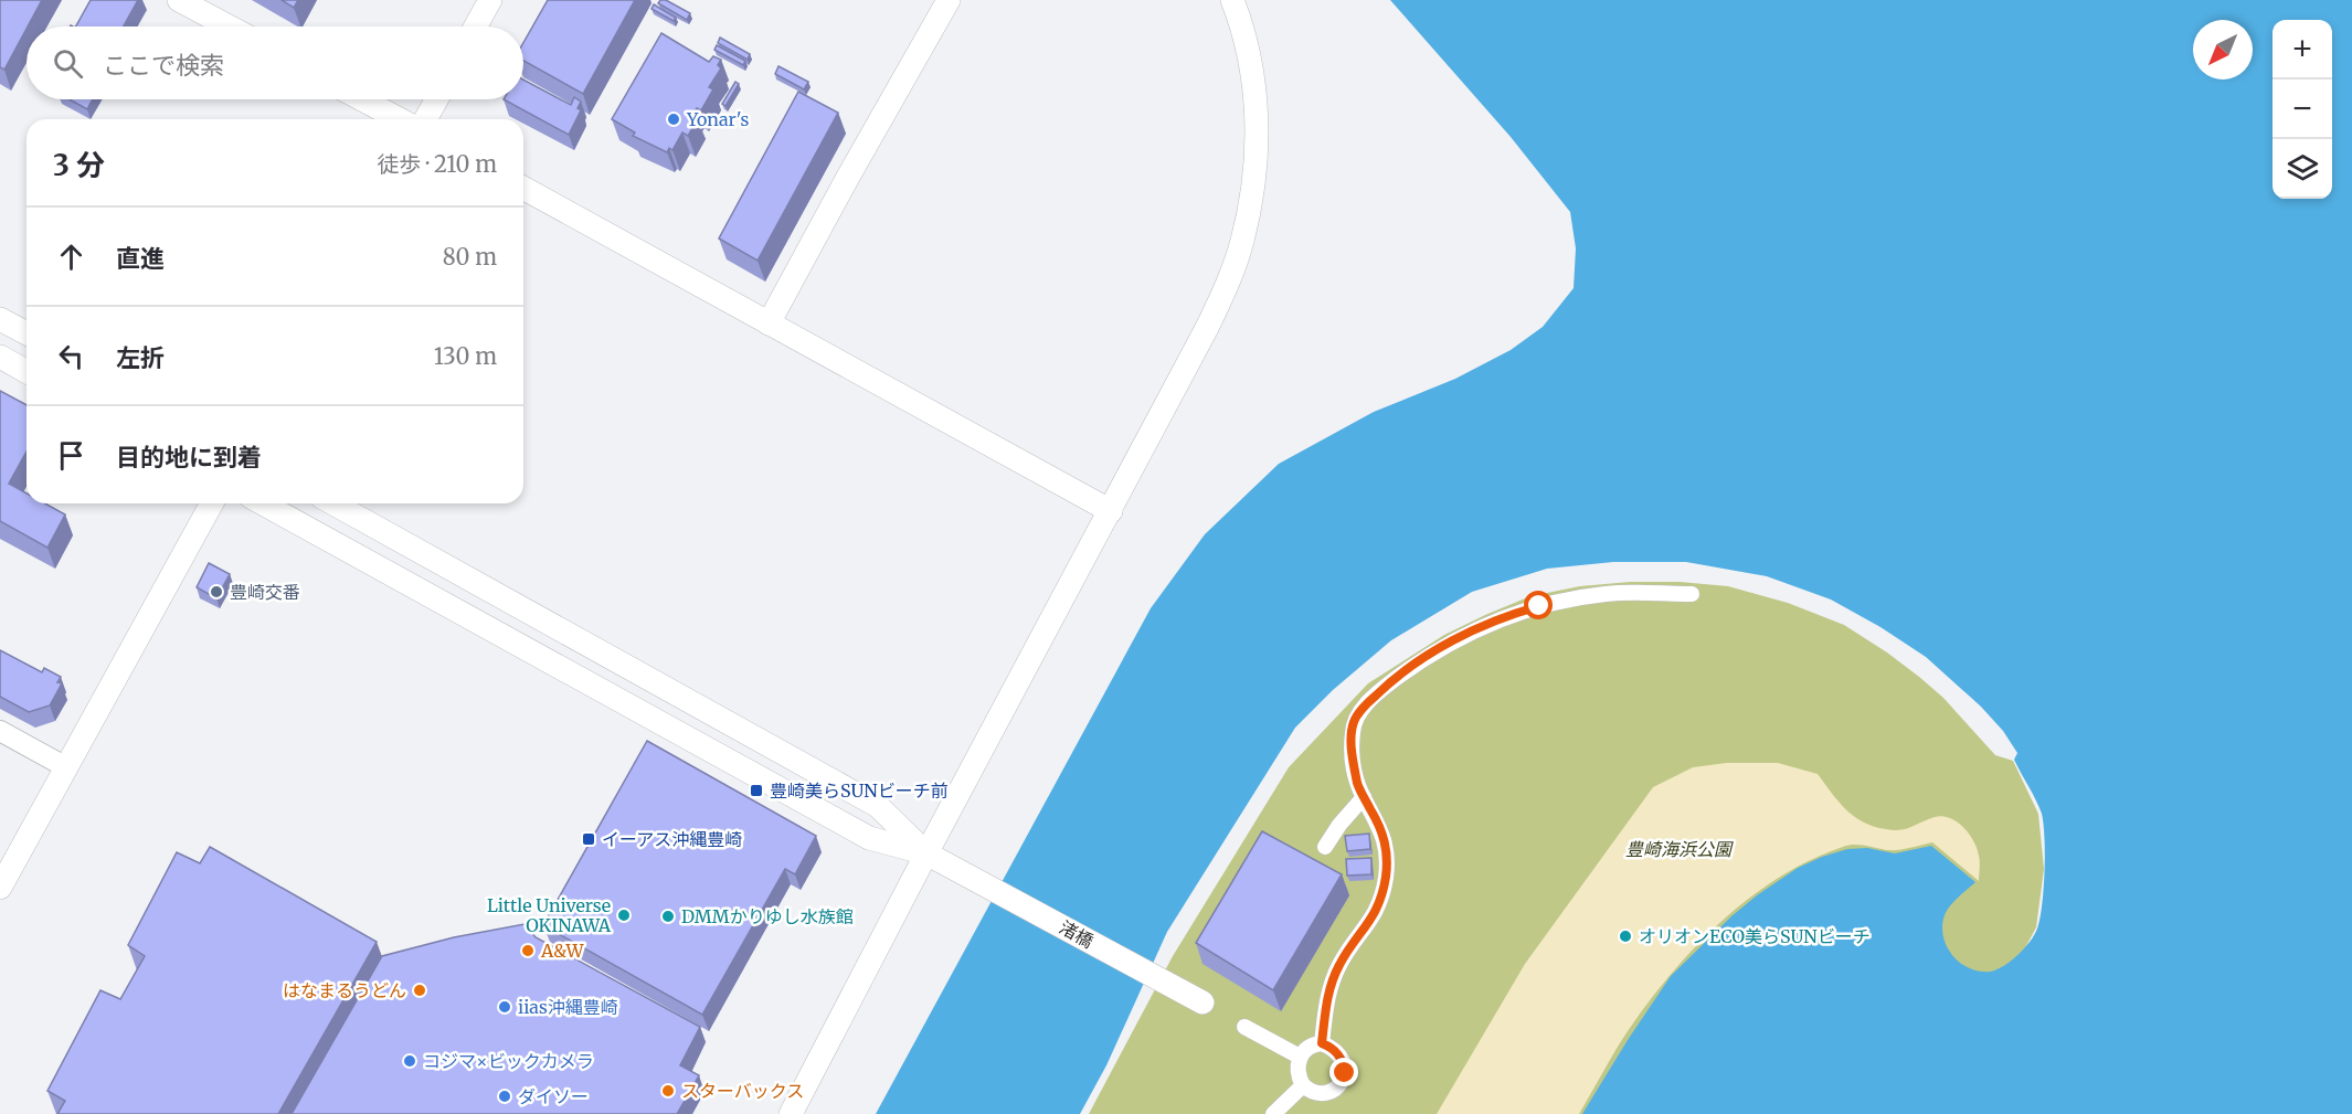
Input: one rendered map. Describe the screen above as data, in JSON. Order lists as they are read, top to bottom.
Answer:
{
  "streets": {
    "street": ["渚橋"]
  },
  "parks": ["豊崎海浜公園"],
  "places": {
    "other": [
      "Yonar's",
      "豊崎交番",
      "Little Universe OKINAWA",
      "DMMかりゆし水族館",
      "オリオンECO美らSUNビーチ",
      "A&W",
      "はなまるうどん",
      "iias沖縄豊崎",
      "コジマ×ビックカメラ",
      "スターバックス",
      "ダイソー"
    ],
    "transit": ["豊崎美らSUNビーチ前", "イーアス沖縄豊崎"]
  },
  "north": "bottom left",
  "page": {
    "map_buttons": ["+", "−"],
    "search": "ここで検索",
    "heading": ["3 分", "徒歩 · 210 m"],
    "list": [
      ["直進", "80 m"],
      ["左折", "130 m"],
      "目的地に到着"
    ]
  }
}
